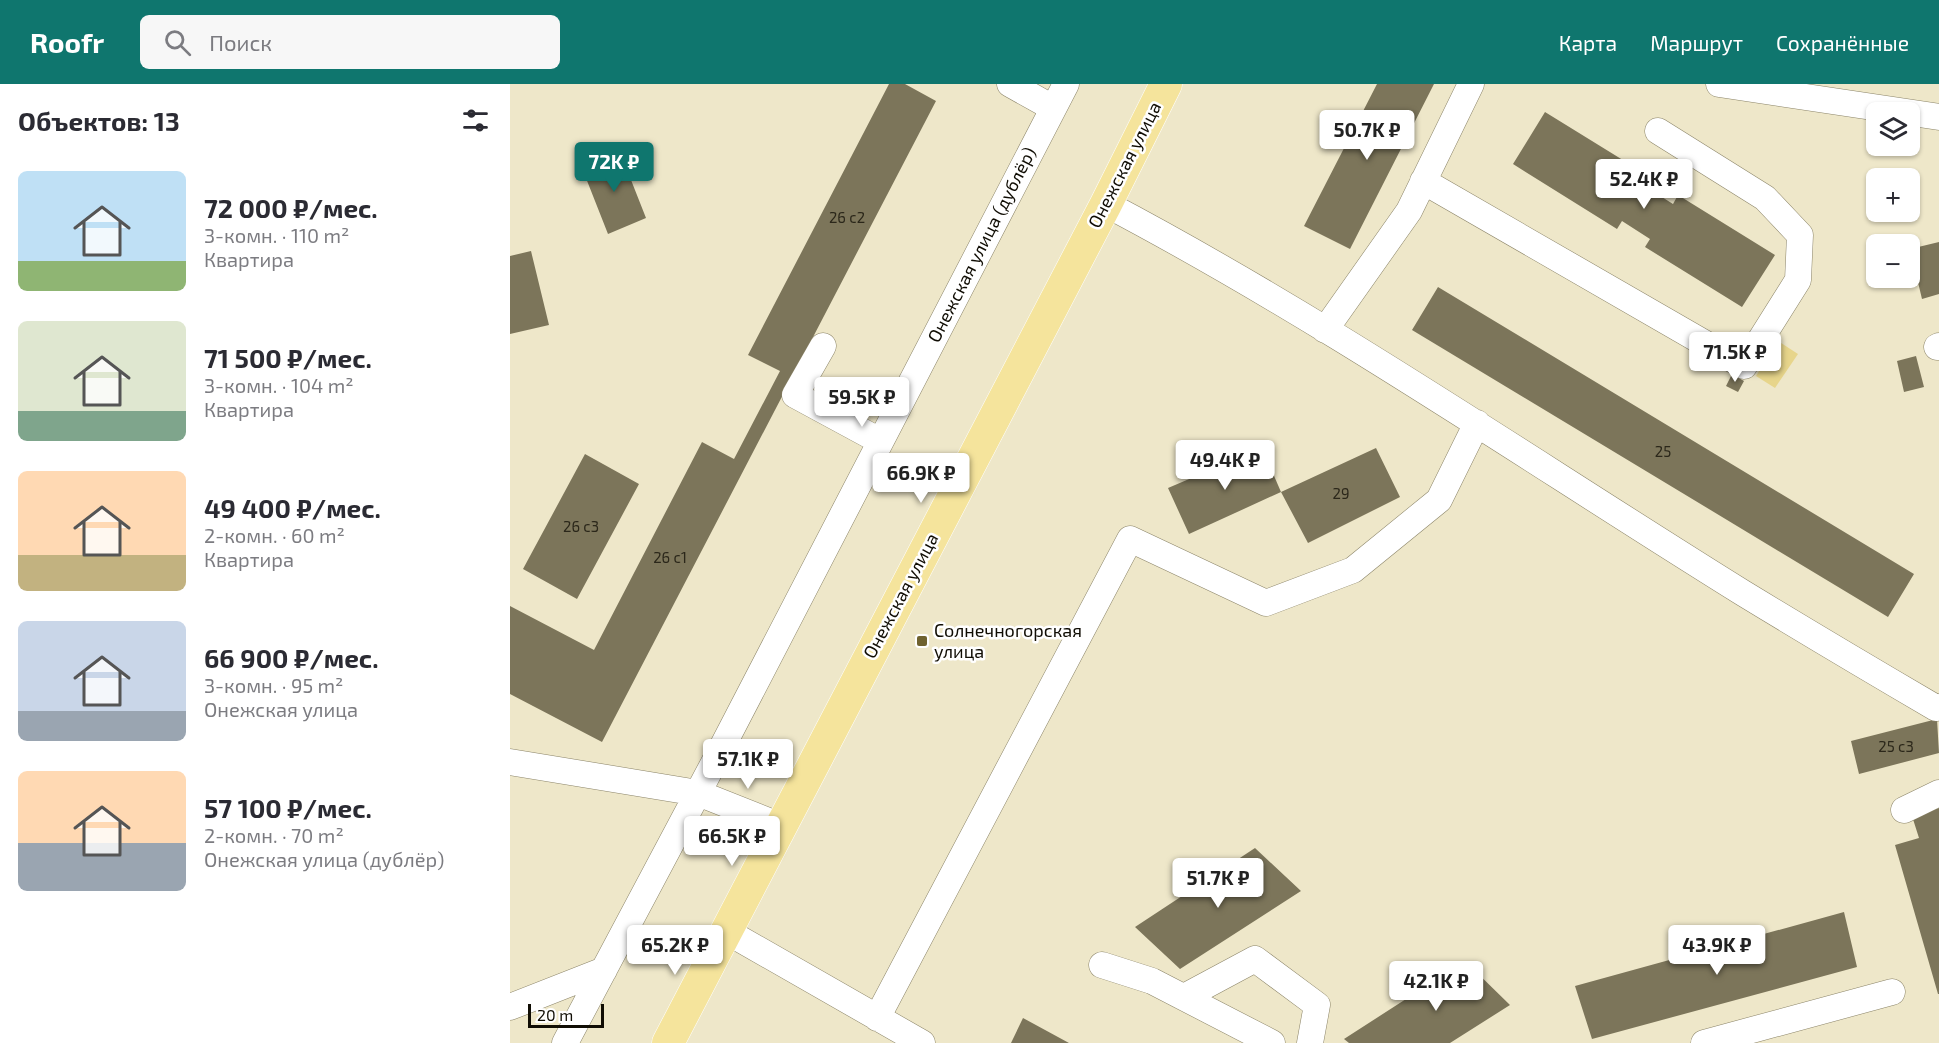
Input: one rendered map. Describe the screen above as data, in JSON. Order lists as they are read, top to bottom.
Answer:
{
  "streets": {
    "main road": ["Онежская улица"],
    "street": ["Онежская улица (дублёр)"]
  },
  "places": {
    "transit": ["Солнечногорская улица"]
  },
  "house_numbers": [
    "26 с2",
    "25",
    "29",
    "26 с3",
    "26 с1",
    "25 с3"
  ],
  "scale_bar": "20 m",
  "page": {
    "header": "Roofr",
    "search": "Поиск",
    "nav": ["Карта", "Маршрут", "Сохранённые"],
    "heading": "Объектов: 13",
    "map_buttons": ["+", "−"],
    "price": [
      "50.7K ₽",
      "72K ₽",
      "52.4K ₽",
      "71.5K ₽",
      "59.5K ₽",
      "49.4K ₽",
      "66.9K ₽",
      "57.1K ₽",
      "66.5K ₽",
      "51.7K ₽",
      "65.2K ₽",
      "43.9K ₽",
      "42.1K ₽"
    ],
    "list": [
      {
        "name": "72 000 ₽/мес.",
        "note": "3-комн. · 110 m² · Квартира"
      },
      {
        "name": "71 500 ₽/мес.",
        "note": "3-комн. · 104 m² · Квартира"
      },
      {
        "name": "49 400 ₽/мес.",
        "note": "2-комн. · 60 m² · Квартира"
      },
      {
        "name": "66 900 ₽/мес.",
        "note": "3-комн. · 95 m² · Онежская улица"
      },
      {
        "name": "57 100 ₽/мес.",
        "note": "2-комн. · 70 m² · Онежская улица (дублёр)"
      }
    ],
    "scale": "20 m"
  }
}
